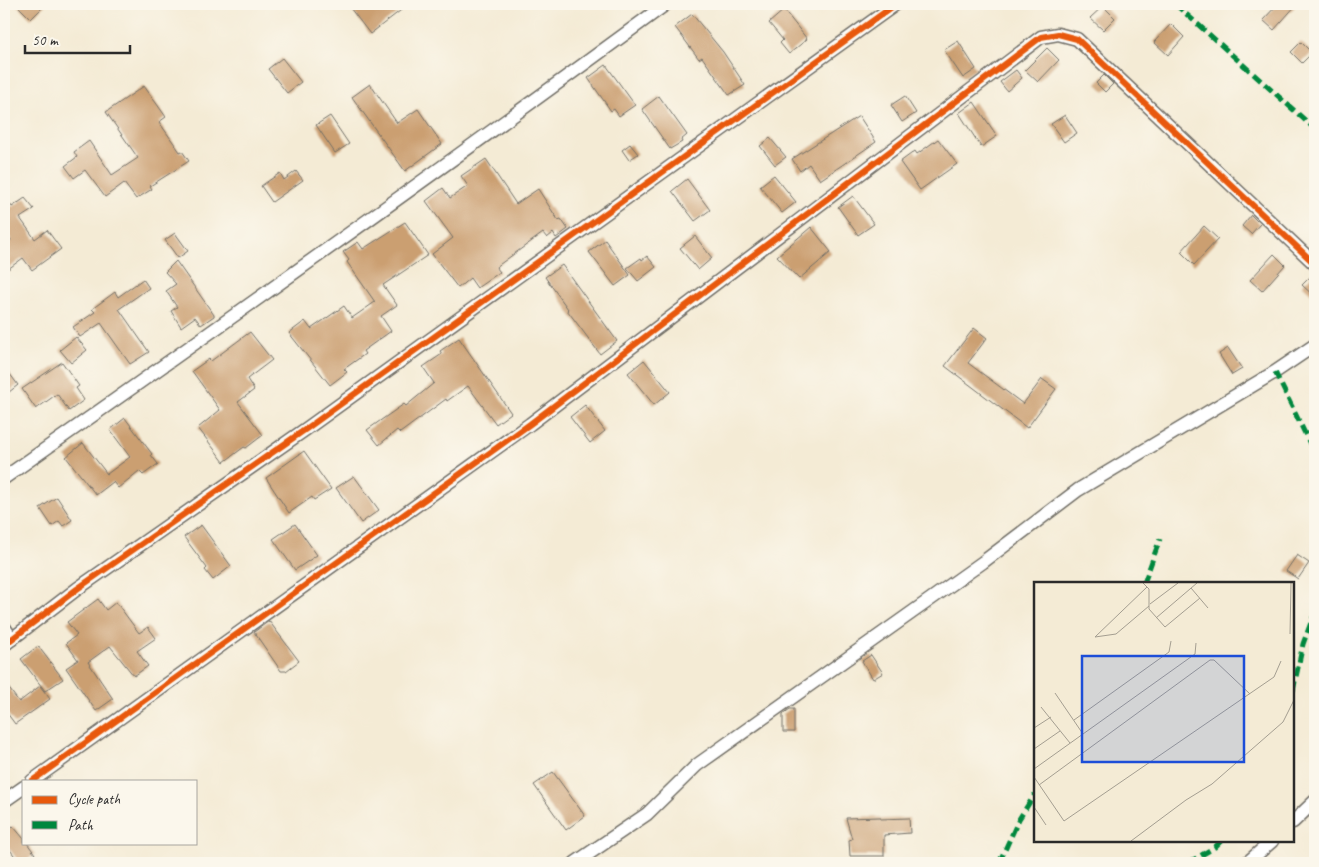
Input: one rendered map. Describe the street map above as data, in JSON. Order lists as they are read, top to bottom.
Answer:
{
  "legend": ["Cycle path", "Path"],
  "scale_bar": "50 m"
}
